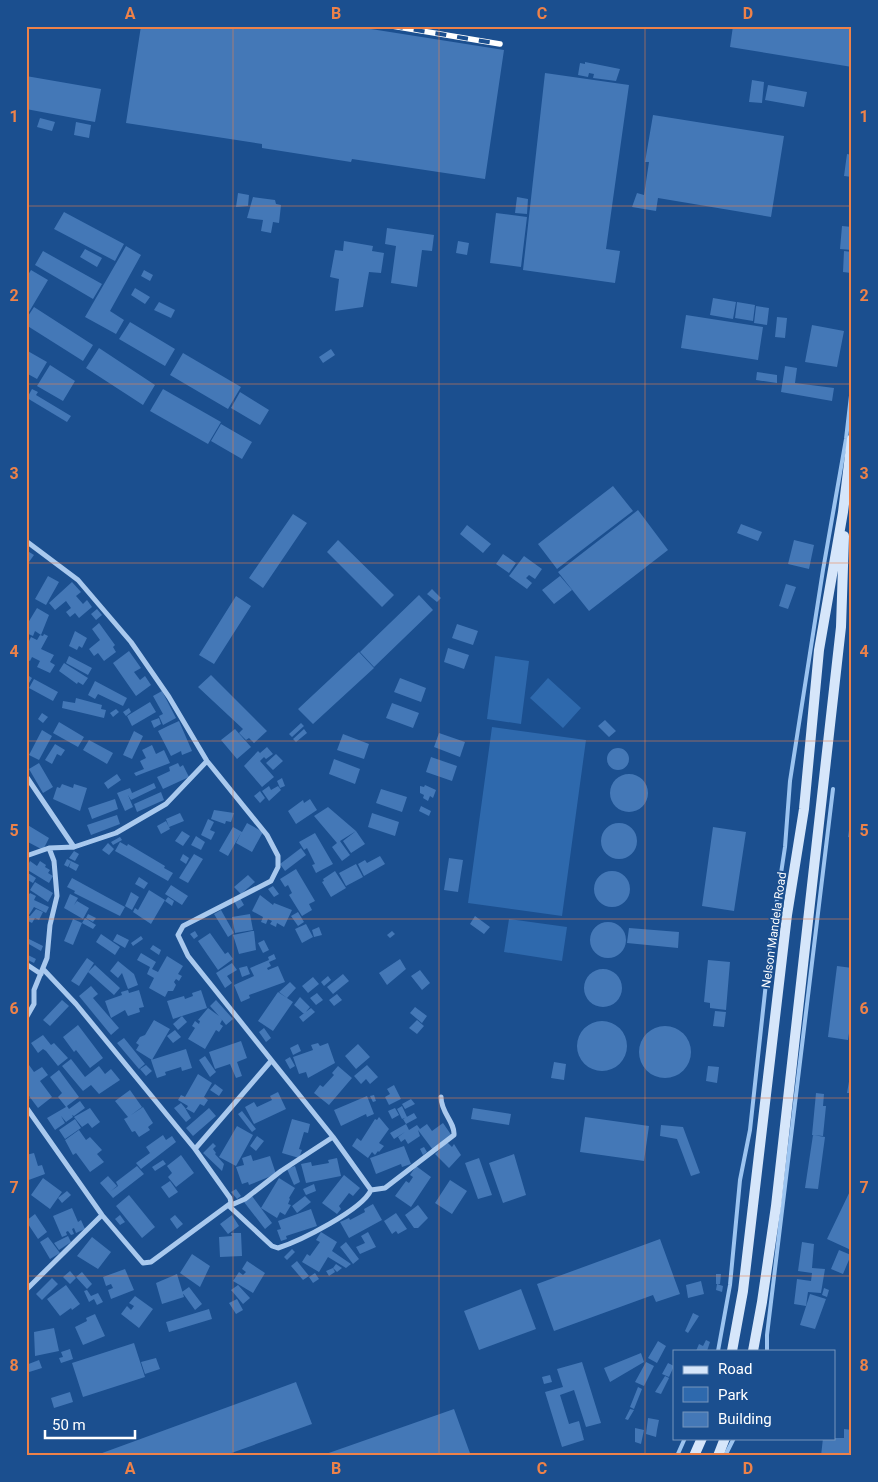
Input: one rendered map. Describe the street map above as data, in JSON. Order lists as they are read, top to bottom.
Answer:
{
  "streets": {
    "main road": ["Nelson Mandela Road"]
  },
  "legend": ["Road", "Park", "Building"],
  "scale_bar": "50 m",
  "grid": {
    "columns": [
      "A",
      "B",
      "C",
      "D"
    ],
    "rows": [
      "1",
      "2",
      "3",
      "4",
      "5",
      "6",
      "7",
      "8"
    ]
  }
}
